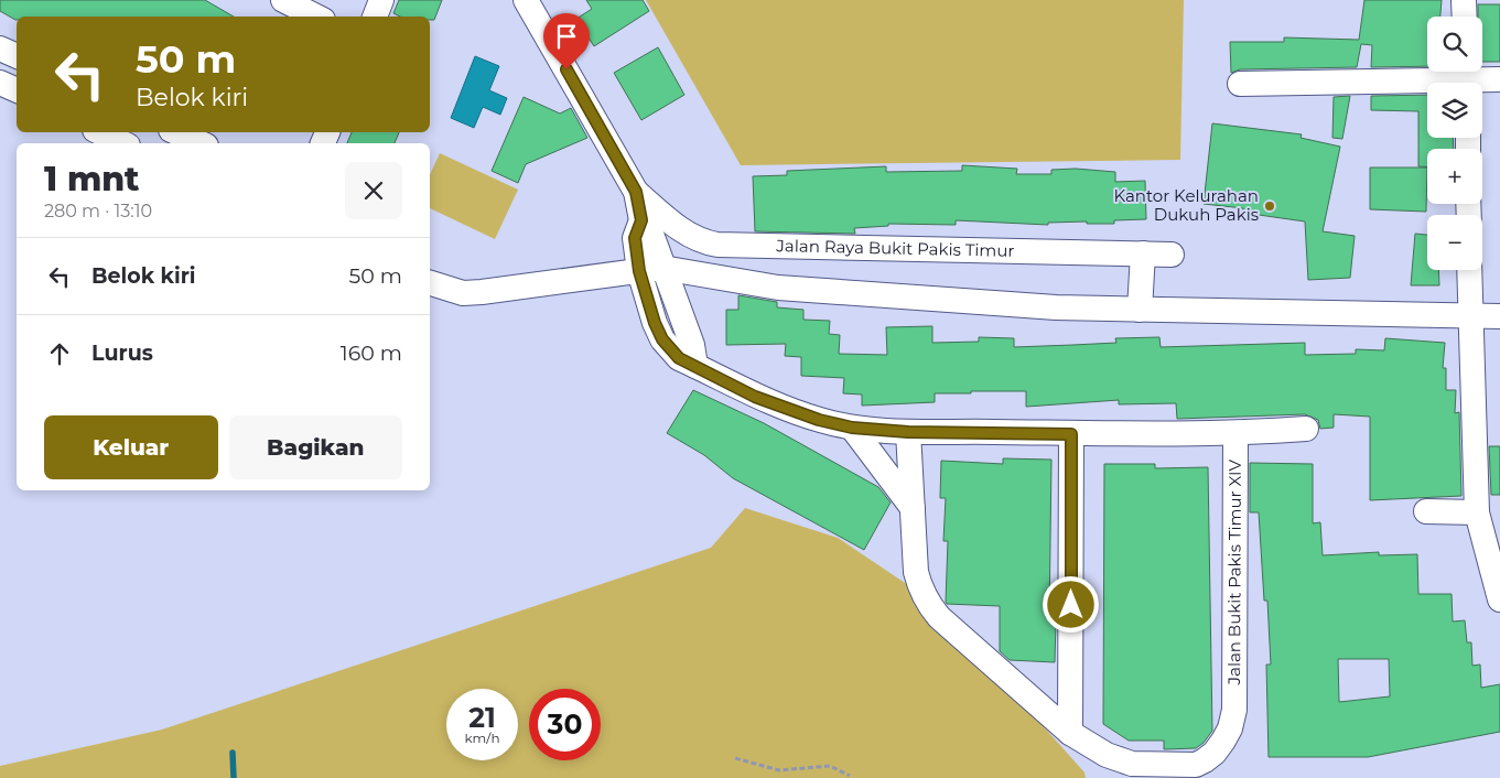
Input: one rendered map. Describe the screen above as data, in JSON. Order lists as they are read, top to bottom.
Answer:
{
  "streets": {
    "street": ["Jalan Raya Bukit Pakis Timur", "Jalan Bukit Pakis Timur XIV"]
  },
  "places": ["Kantor Kelurahan Dukuh Pakis"],
  "page": {
    "map_buttons": ["+", "−"],
    "turn": ["50 m", "Belok kiri"],
    "heading": ["1 mnt", "280 m · 13:10"],
    "list": [
      {
        "name": "Belok kiri",
        "value": "50 m"
      },
      {
        "name": "Lurus",
        "value": "160 m"
      }
    ],
    "buttons": ["Keluar", "Bagikan"],
    "speed": "21 km/h",
    "limit": "30"
  }
}
